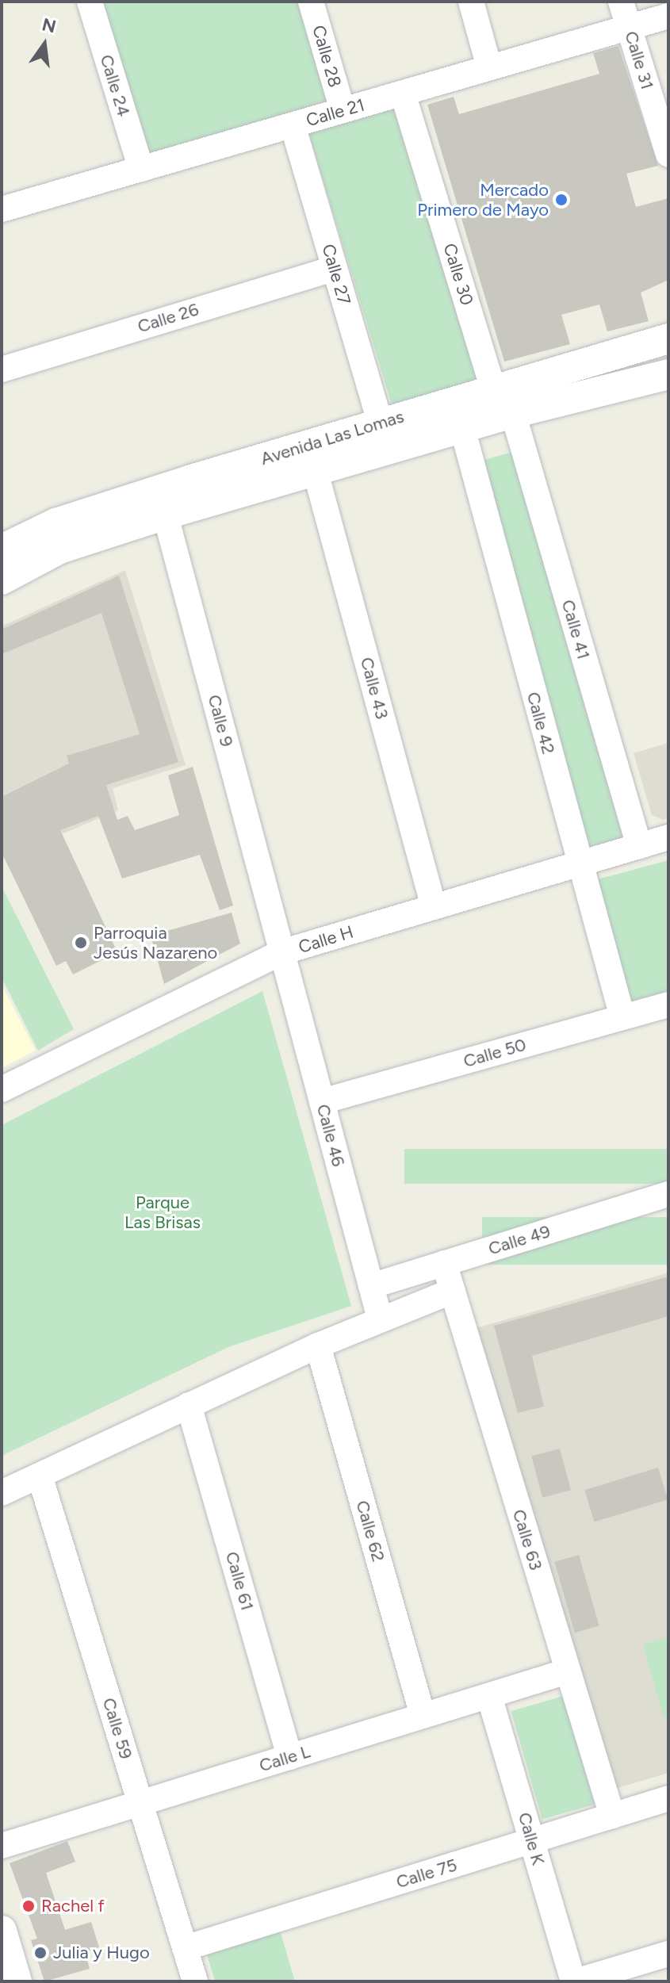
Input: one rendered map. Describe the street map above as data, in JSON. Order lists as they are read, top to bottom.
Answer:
{
  "streets": {
    "street": [
      "Calle 28",
      "Calle 31",
      "Calle 24",
      "Calle 21",
      "Calle 27",
      "Calle 30",
      "Calle 26",
      "Avenida Las Lomas",
      "Calle 41",
      "Calle 43",
      "Calle 9",
      "Calle 42",
      "Calle H",
      "Calle 50",
      "Calle 46",
      "Calle 49",
      "Calle 62",
      "Calle 63",
      "Calle 61",
      "Calle 59",
      "Calle L",
      "Calle K",
      "Calle 75"
    ]
  },
  "crossings": [
    ["Calle 28", "Calle 21"],
    ["Calle 31", "Calle 21"],
    ["Calle 24", "Calle 21"],
    ["Calle 21", "Calle 27"],
    ["Calle 21", "Calle 30"],
    ["Calle 27", "Calle 26"],
    ["Calle 27", "Avenida Las Lomas"],
    ["Calle 30", "Avenida Las Lomas"],
    ["Calle 30", "Calle 41"],
    ["Avenida Las Lomas", "Calle 41"],
    ["Avenida Las Lomas", "Calle 43"],
    ["Avenida Las Lomas", "Calle 9"],
    ["Avenida Las Lomas", "Calle 42"],
    ["Calle 41", "Calle H"],
    ["Calle 43", "Calle H"],
    ["Calle 9", "Calle H"],
    ["Calle 9", "Calle 46"],
    ["Calle 42", "Calle H"],
    ["Calle 42", "Calle 50"],
    ["Calle H", "Calle 46"],
    ["Calle 50", "Calle 46"],
    ["Calle 46", "Calle 49"],
    ["Calle 49", "Calle 63"],
    ["Calle 62", "Calle L"],
    ["Calle 63", "Calle L"],
    ["Calle 63", "Calle 75"],
    ["Calle 61", "Calle L"],
    ["Calle 59", "Calle L"],
    ["Calle 59", "Calle 75"],
    ["Calle L", "Calle K"],
    ["Calle K", "Calle 75"]
  ],
  "parks": ["Parque Las Brisas"],
  "places": [
    "Mercado Primero de Mayo",
    "Parroquia Jesús Nazareno",
    "Rachel f",
    "Julia y Hugo"
  ],
  "north": "top"
}
